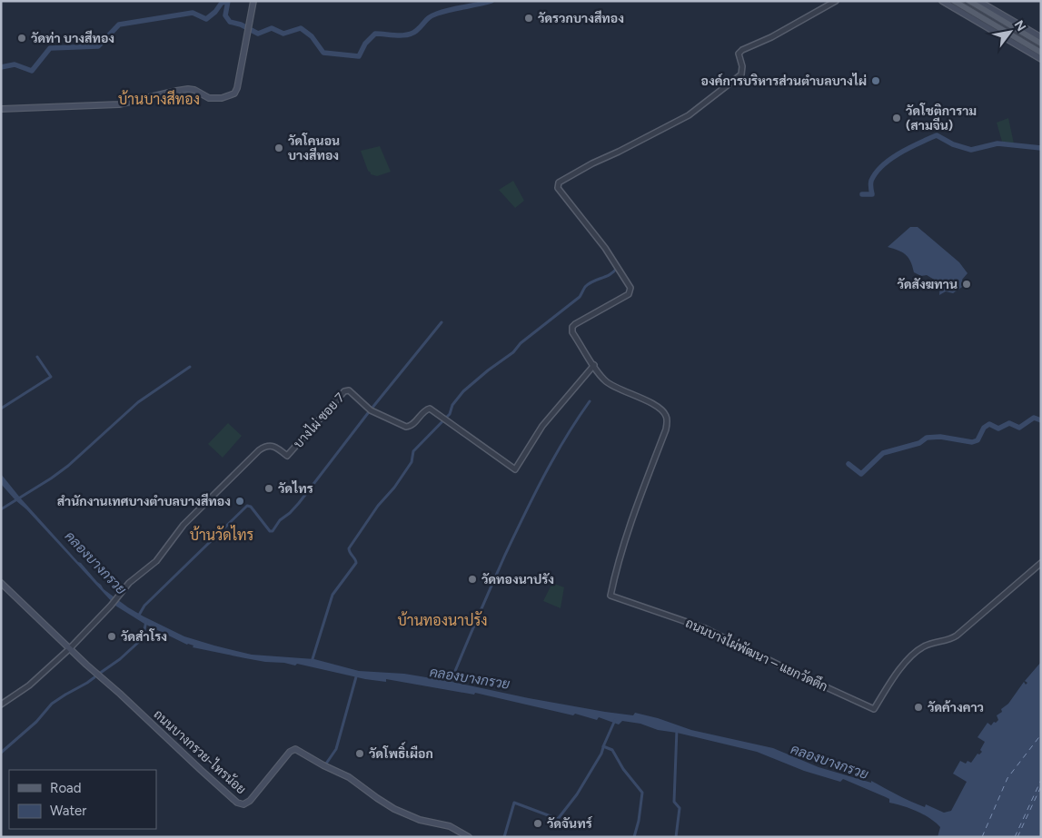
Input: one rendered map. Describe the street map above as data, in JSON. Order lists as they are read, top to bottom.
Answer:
{
  "streets": {
    "main road": ["ถนนบางกรวย-ไทรน้อย"],
    "street": ["บางไผ่ ซอย 7", "ถนนบางไผ่พัฒนา – แยกวัดตึก"]
  },
  "crossings": [
    ["บางไผ่ ซอย 7", "ถนนบางไผ่พัฒนา – แยกวัดตึก"],
    ["บางไผ่ ซอย 7", "ถนนบางกรวย-ไทรน้อย"]
  ],
  "districts": ["บ้านบางสีทอง", "บ้านวัดไทร", "บ้านทองนาปรัง"],
  "water": ["คลองบางกรวย"],
  "places": [
    "วัดรวกบางสีทอง",
    "วัดท่า บางสีทอง",
    "องค์การบริหารส่วนตำบลบางไผ่",
    "วัดโชติการาม (สามจีน)",
    "วัดโคนอน บางสีทอง",
    "วัดสังฆทาน",
    "วัดไทร",
    "สำนักงานเทศบางตำบลบางสีทอง",
    "วัดทองนาปรัง",
    "วัดสําโรง",
    "วัดค้างคาว",
    "วัดโพธิ์เผือก",
    "วัดจันทร์"
  ],
  "legend": ["Road", "Water"],
  "north": "top right"
}
